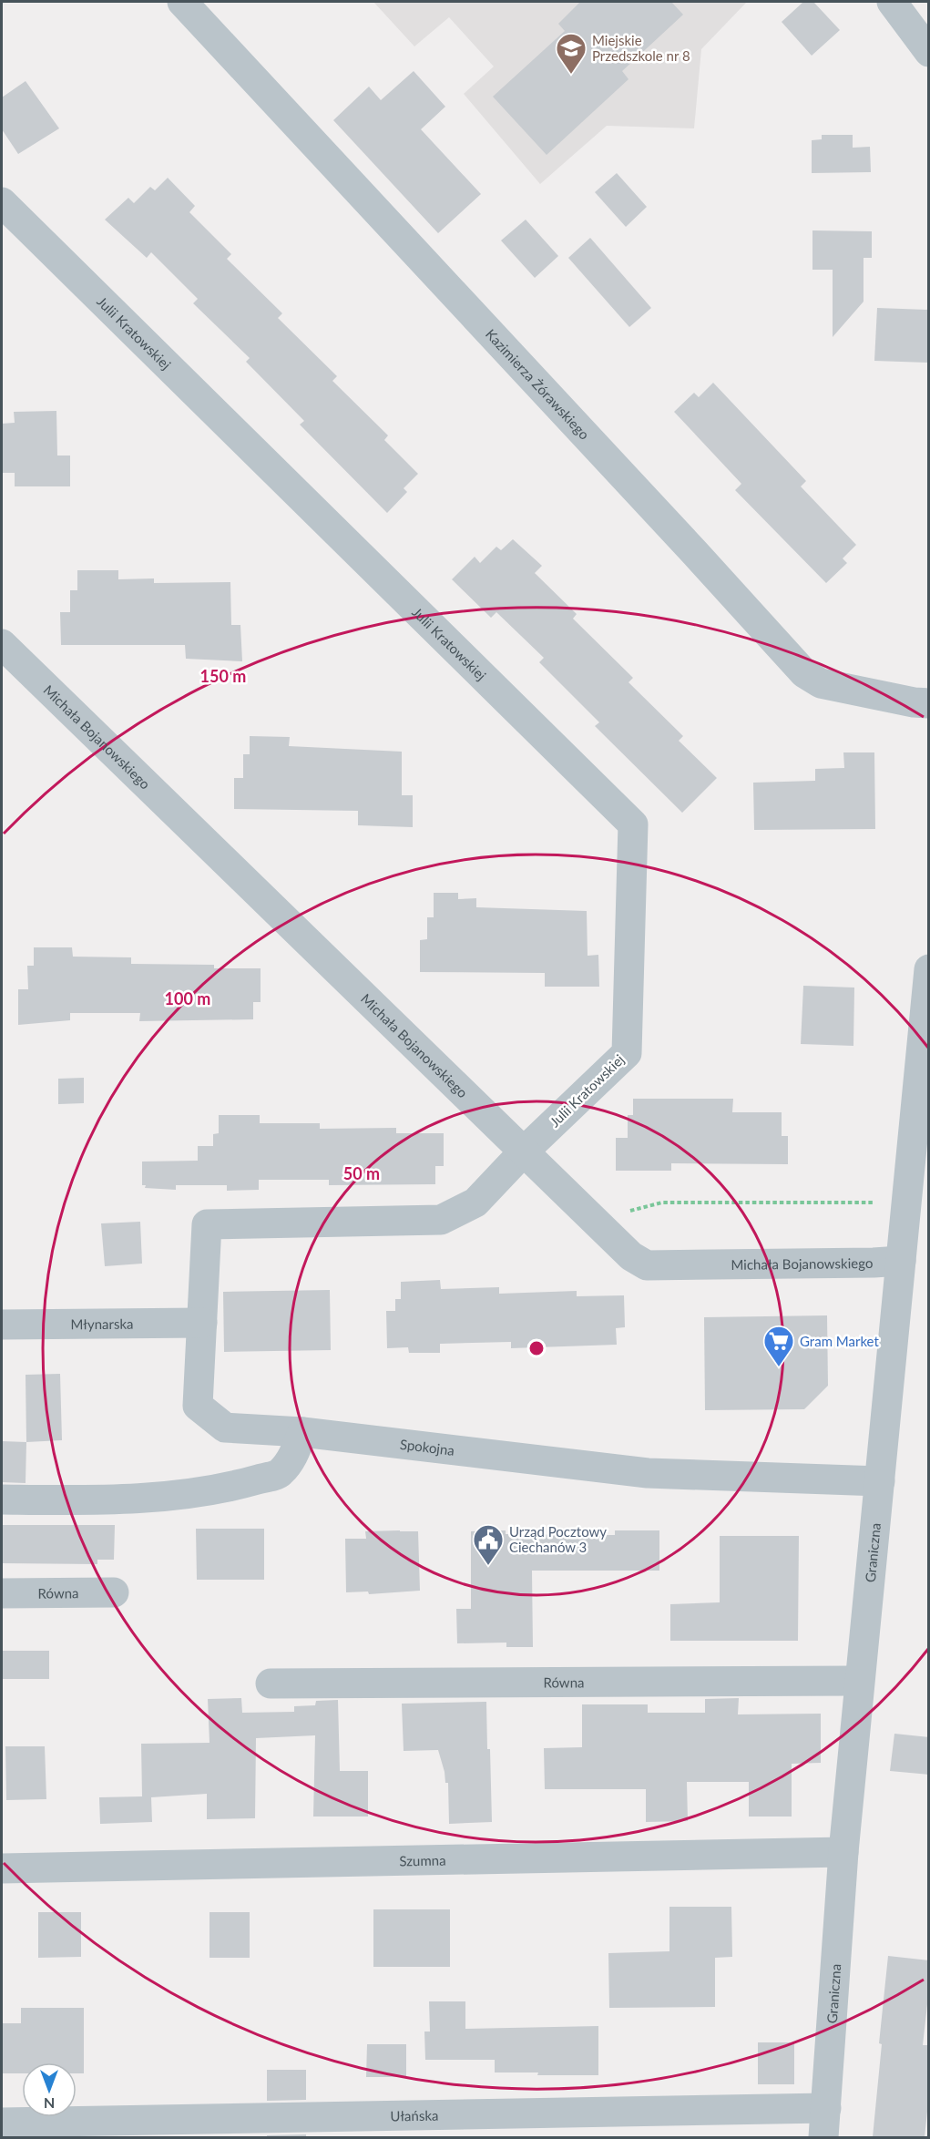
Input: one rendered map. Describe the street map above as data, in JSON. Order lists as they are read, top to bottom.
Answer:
{
  "streets": {
    "street": [
      "Julii Kratowskiej",
      "Kazimierza Żórawskiego",
      "Michała Bojanowskiego",
      "Młynarska",
      "Spokojna",
      "Graniczna",
      "Równa",
      "Szumna",
      "Ułańska"
    ]
  },
  "crossings": [
    ["Julii Kratowskiej", "Michała Bojanowskiego"],
    ["Julii Kratowskiej", "Młynarska"],
    ["Julii Kratowskiej", "Spokojna"],
    ["Michała Bojanowskiego", "Graniczna"],
    ["Młynarska", "Spokojna"],
    ["Spokojna", "Graniczna"],
    ["Graniczna", "Równa"],
    ["Graniczna", "Szumna"],
    ["Graniczna", "Ułańska"]
  ],
  "places": {
    "school or university": ["Miejskie Przedszkole nr 8"],
    "supermarket": ["Gram Market"],
    "public building": ["Urząd Pocztowy Ciechanów 3"]
  },
  "north": "bottom",
  "rings": ["150 m", "100 m", "50 m"]
}
